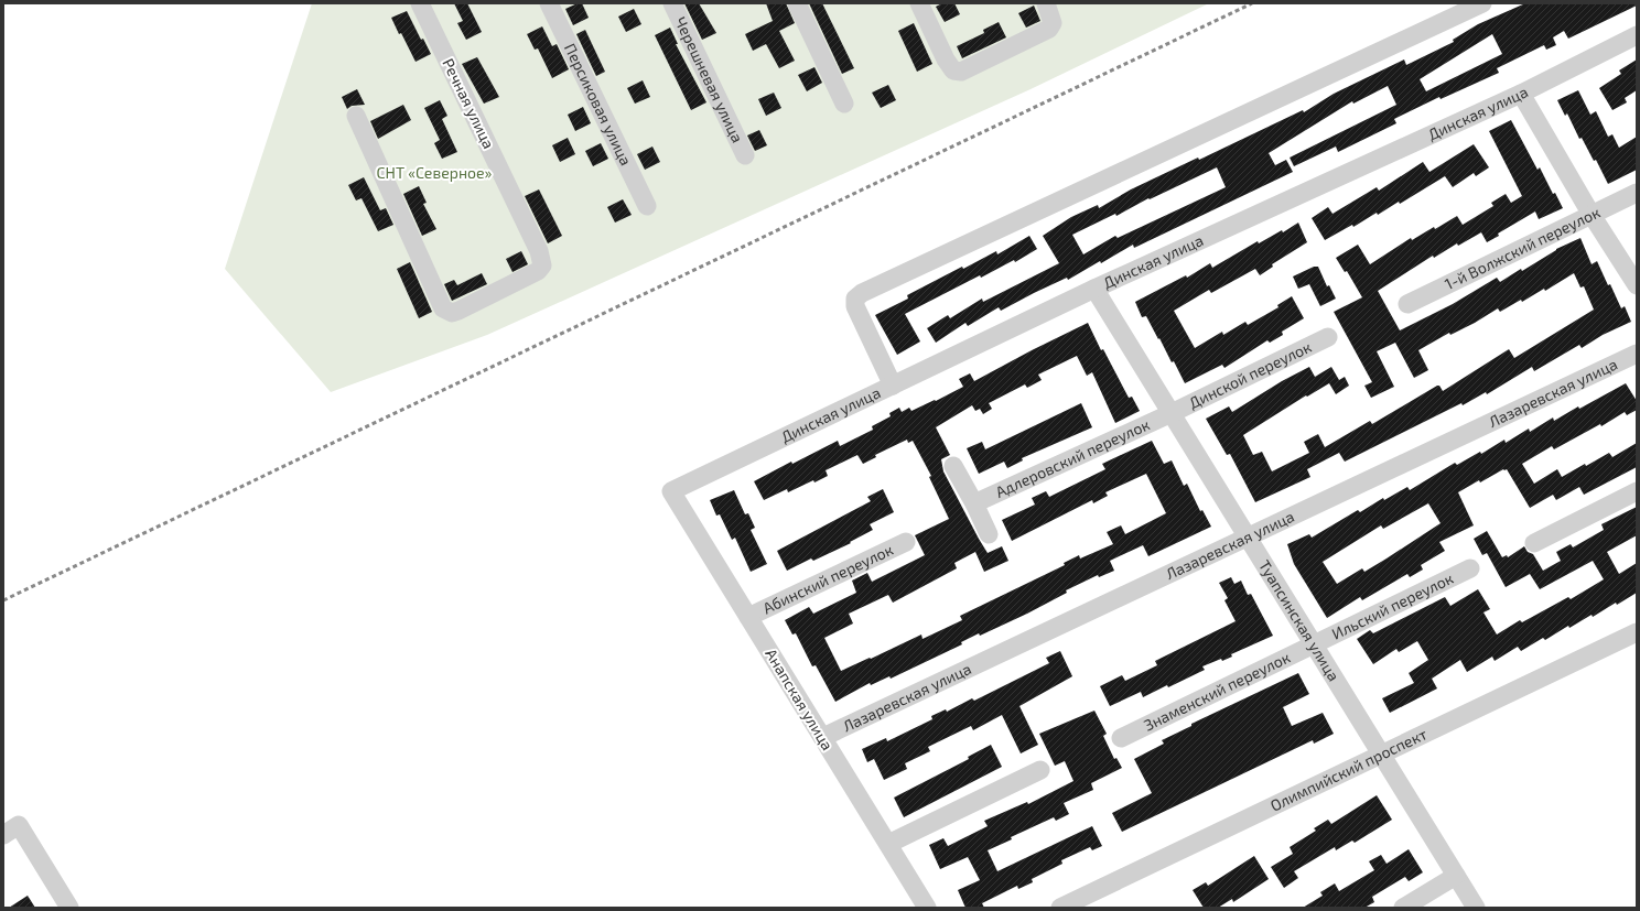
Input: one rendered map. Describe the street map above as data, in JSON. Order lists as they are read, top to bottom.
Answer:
{
  "streets": {
    "street": [
      "Черешневая улица",
      "Речная улица",
      "Персиковая улица",
      "Динская улица",
      "1-й Волжский переулок",
      "Динской переулок",
      "Лазаревская улица",
      "Адлеровский переулок",
      "Абинский переулок",
      "Ильский переулок",
      "Туапсинская улица",
      "Знаменский переулок",
      "Анапская улица",
      "Олимпийский проспект"
    ]
  },
  "crossings": [
    ["Динская улица", "Туапсинская улица"],
    ["Динская улица", "Анапская улица"],
    ["Динской переулок", "Адлеровский переулок"],
    ["Динской переулок", "Туапсинская улица"],
    ["Лазаревская улица", "Туапсинская улица"],
    ["Лазаревская улица", "Анапская улица"],
    ["Адлеровский переулок", "Туапсинская улица"],
    ["Абинский переулок", "Анапская улица"],
    ["Ильский переулок", "Туапсинская улица"],
    ["Ильский переулок", "Знаменский переулок"],
    ["Туапсинская улица", "Знаменский переулок"],
    ["Туапсинская улица", "Олимпийский проспект"]
  ],
  "parks": ["СНТ «Северное»"]
}
